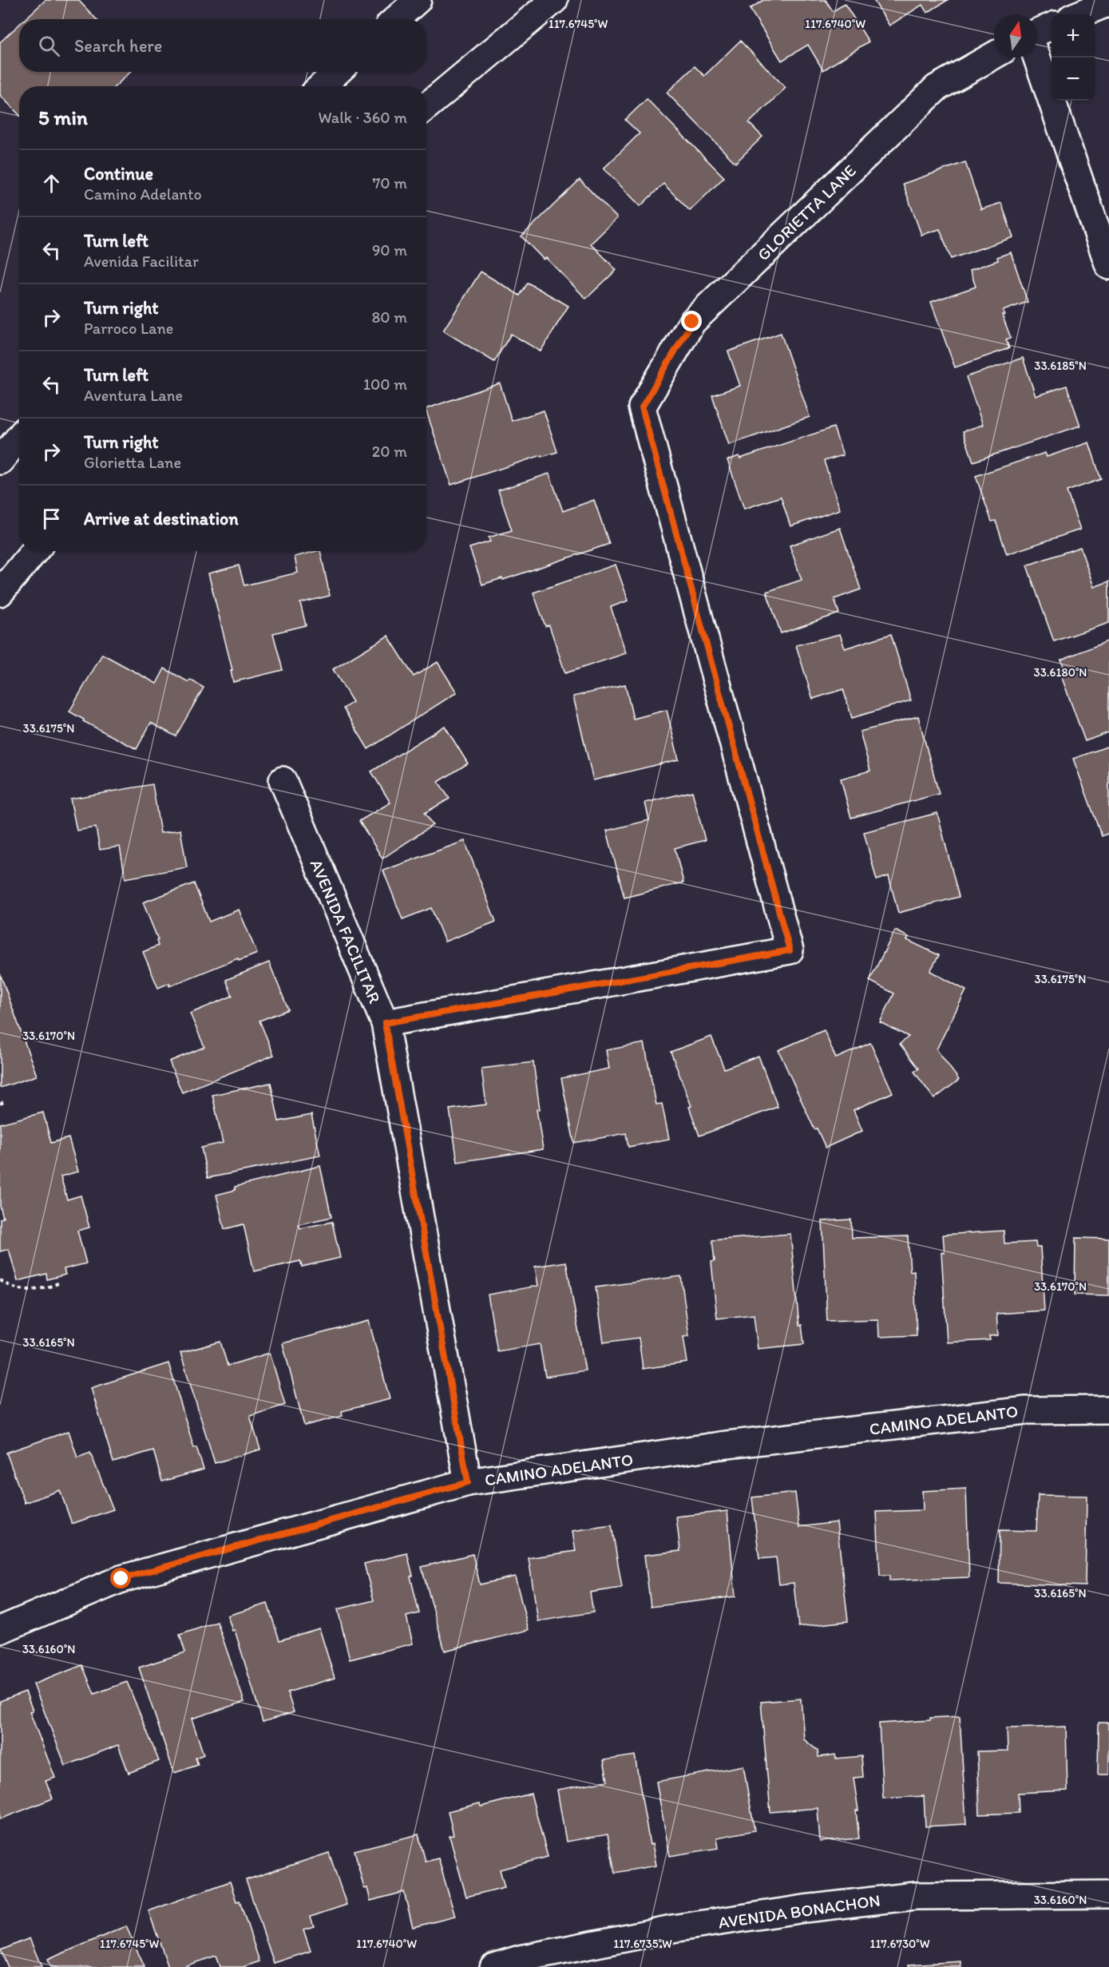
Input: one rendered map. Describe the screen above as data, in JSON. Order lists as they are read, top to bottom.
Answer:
{
  "streets": {
    "street": [
      "GLORIETTA LANE",
      "AVENIDA FACILITAR",
      "CAMINO ADELANTO",
      "AVENIDA BONACHON"
    ]
  },
  "crossings": [
    ["GLORIETTA LANE", "AVENIDA FACILITAR"],
    ["AVENIDA FACILITAR", "CAMINO ADELANTO"]
  ],
  "north": "top",
  "page": {
    "map_buttons": ["+", "−"],
    "search": "Search here",
    "heading": ["5 min", "Walk · 360 m"],
    "list": [
      ["Continue", "Camino Adelanto", "70 m"],
      ["Turn left", "Avenida Facilitar", "90 m"],
      ["Turn right", "Parroco Lane", "80 m"],
      ["Turn left", "Aventura Lane", "100 m"],
      ["Turn right", "Glorietta Lane", "20 m"],
      "Arrive at destination"
    ]
  },
  "coordinates": [
    "117.6745°W",
    "117.6740°W",
    "33.6185°N",
    "33.6180°N",
    "33.6175°N",
    "33.6170°N",
    "33.6165°N",
    "33.6160°N",
    "117.6735°W",
    "117.6730°W"
  ]
}
